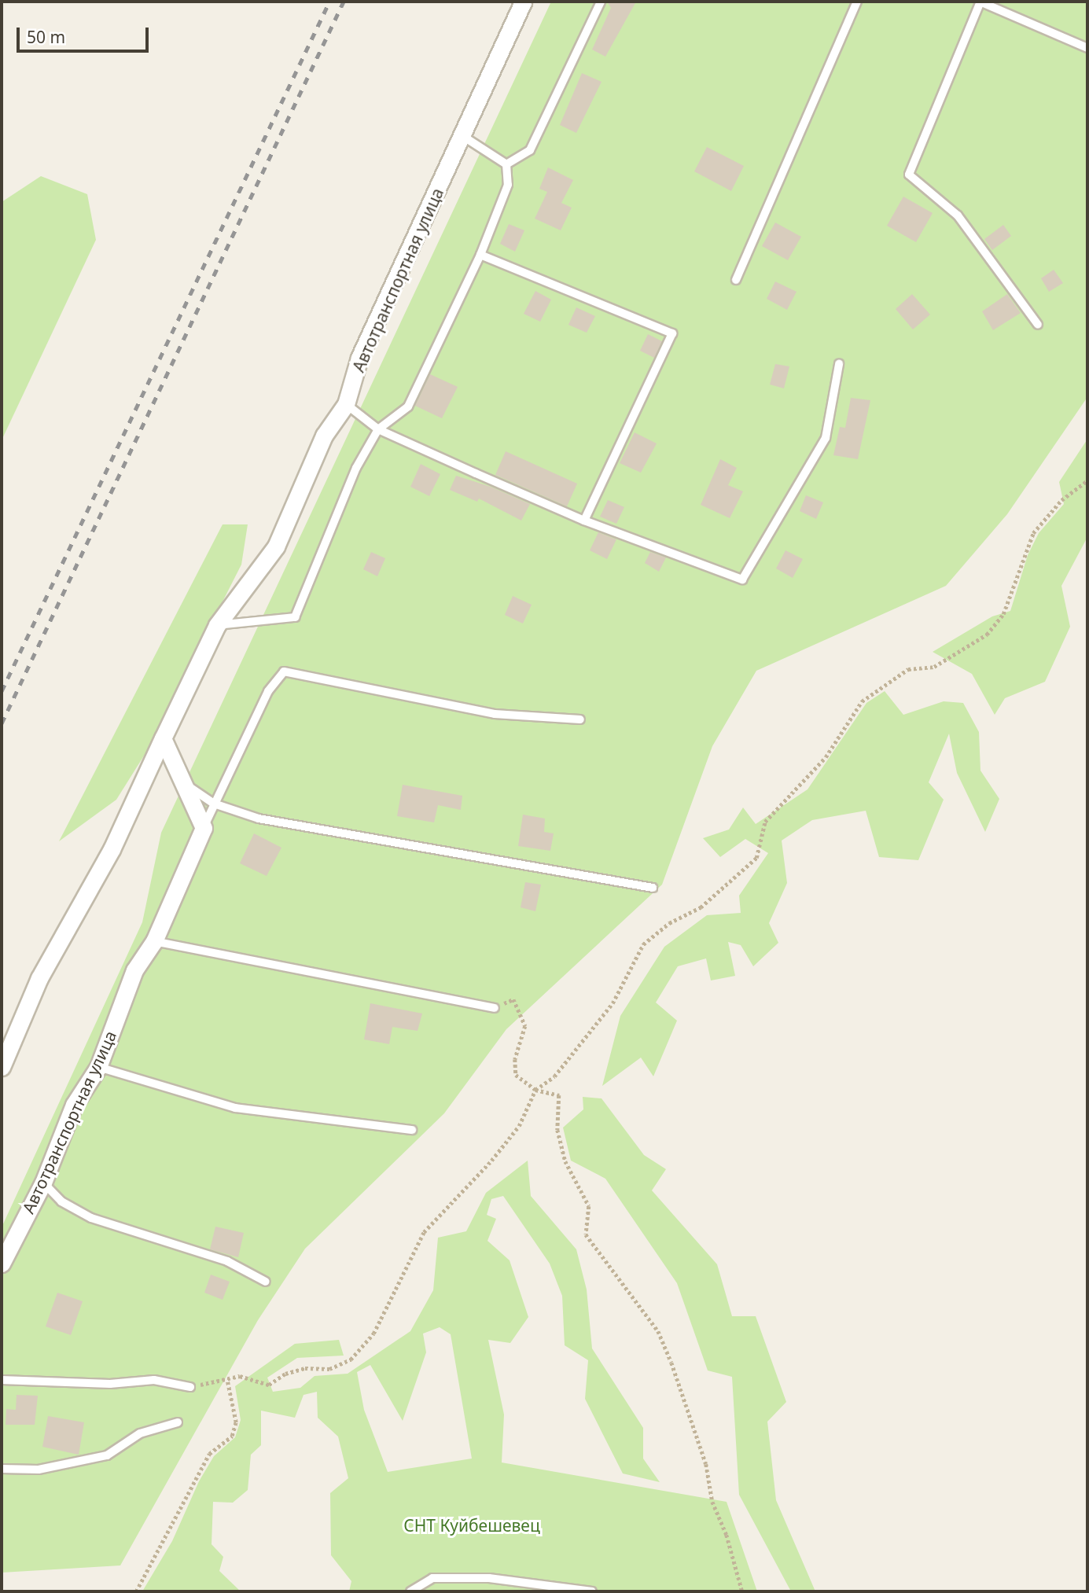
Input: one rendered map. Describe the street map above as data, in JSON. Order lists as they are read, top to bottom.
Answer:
{
  "streets": {
    "street": ["Автотранспортная улица"]
  },
  "parks": ["СНТ Куйбешевец"],
  "scale_bar": "50 m"
}
